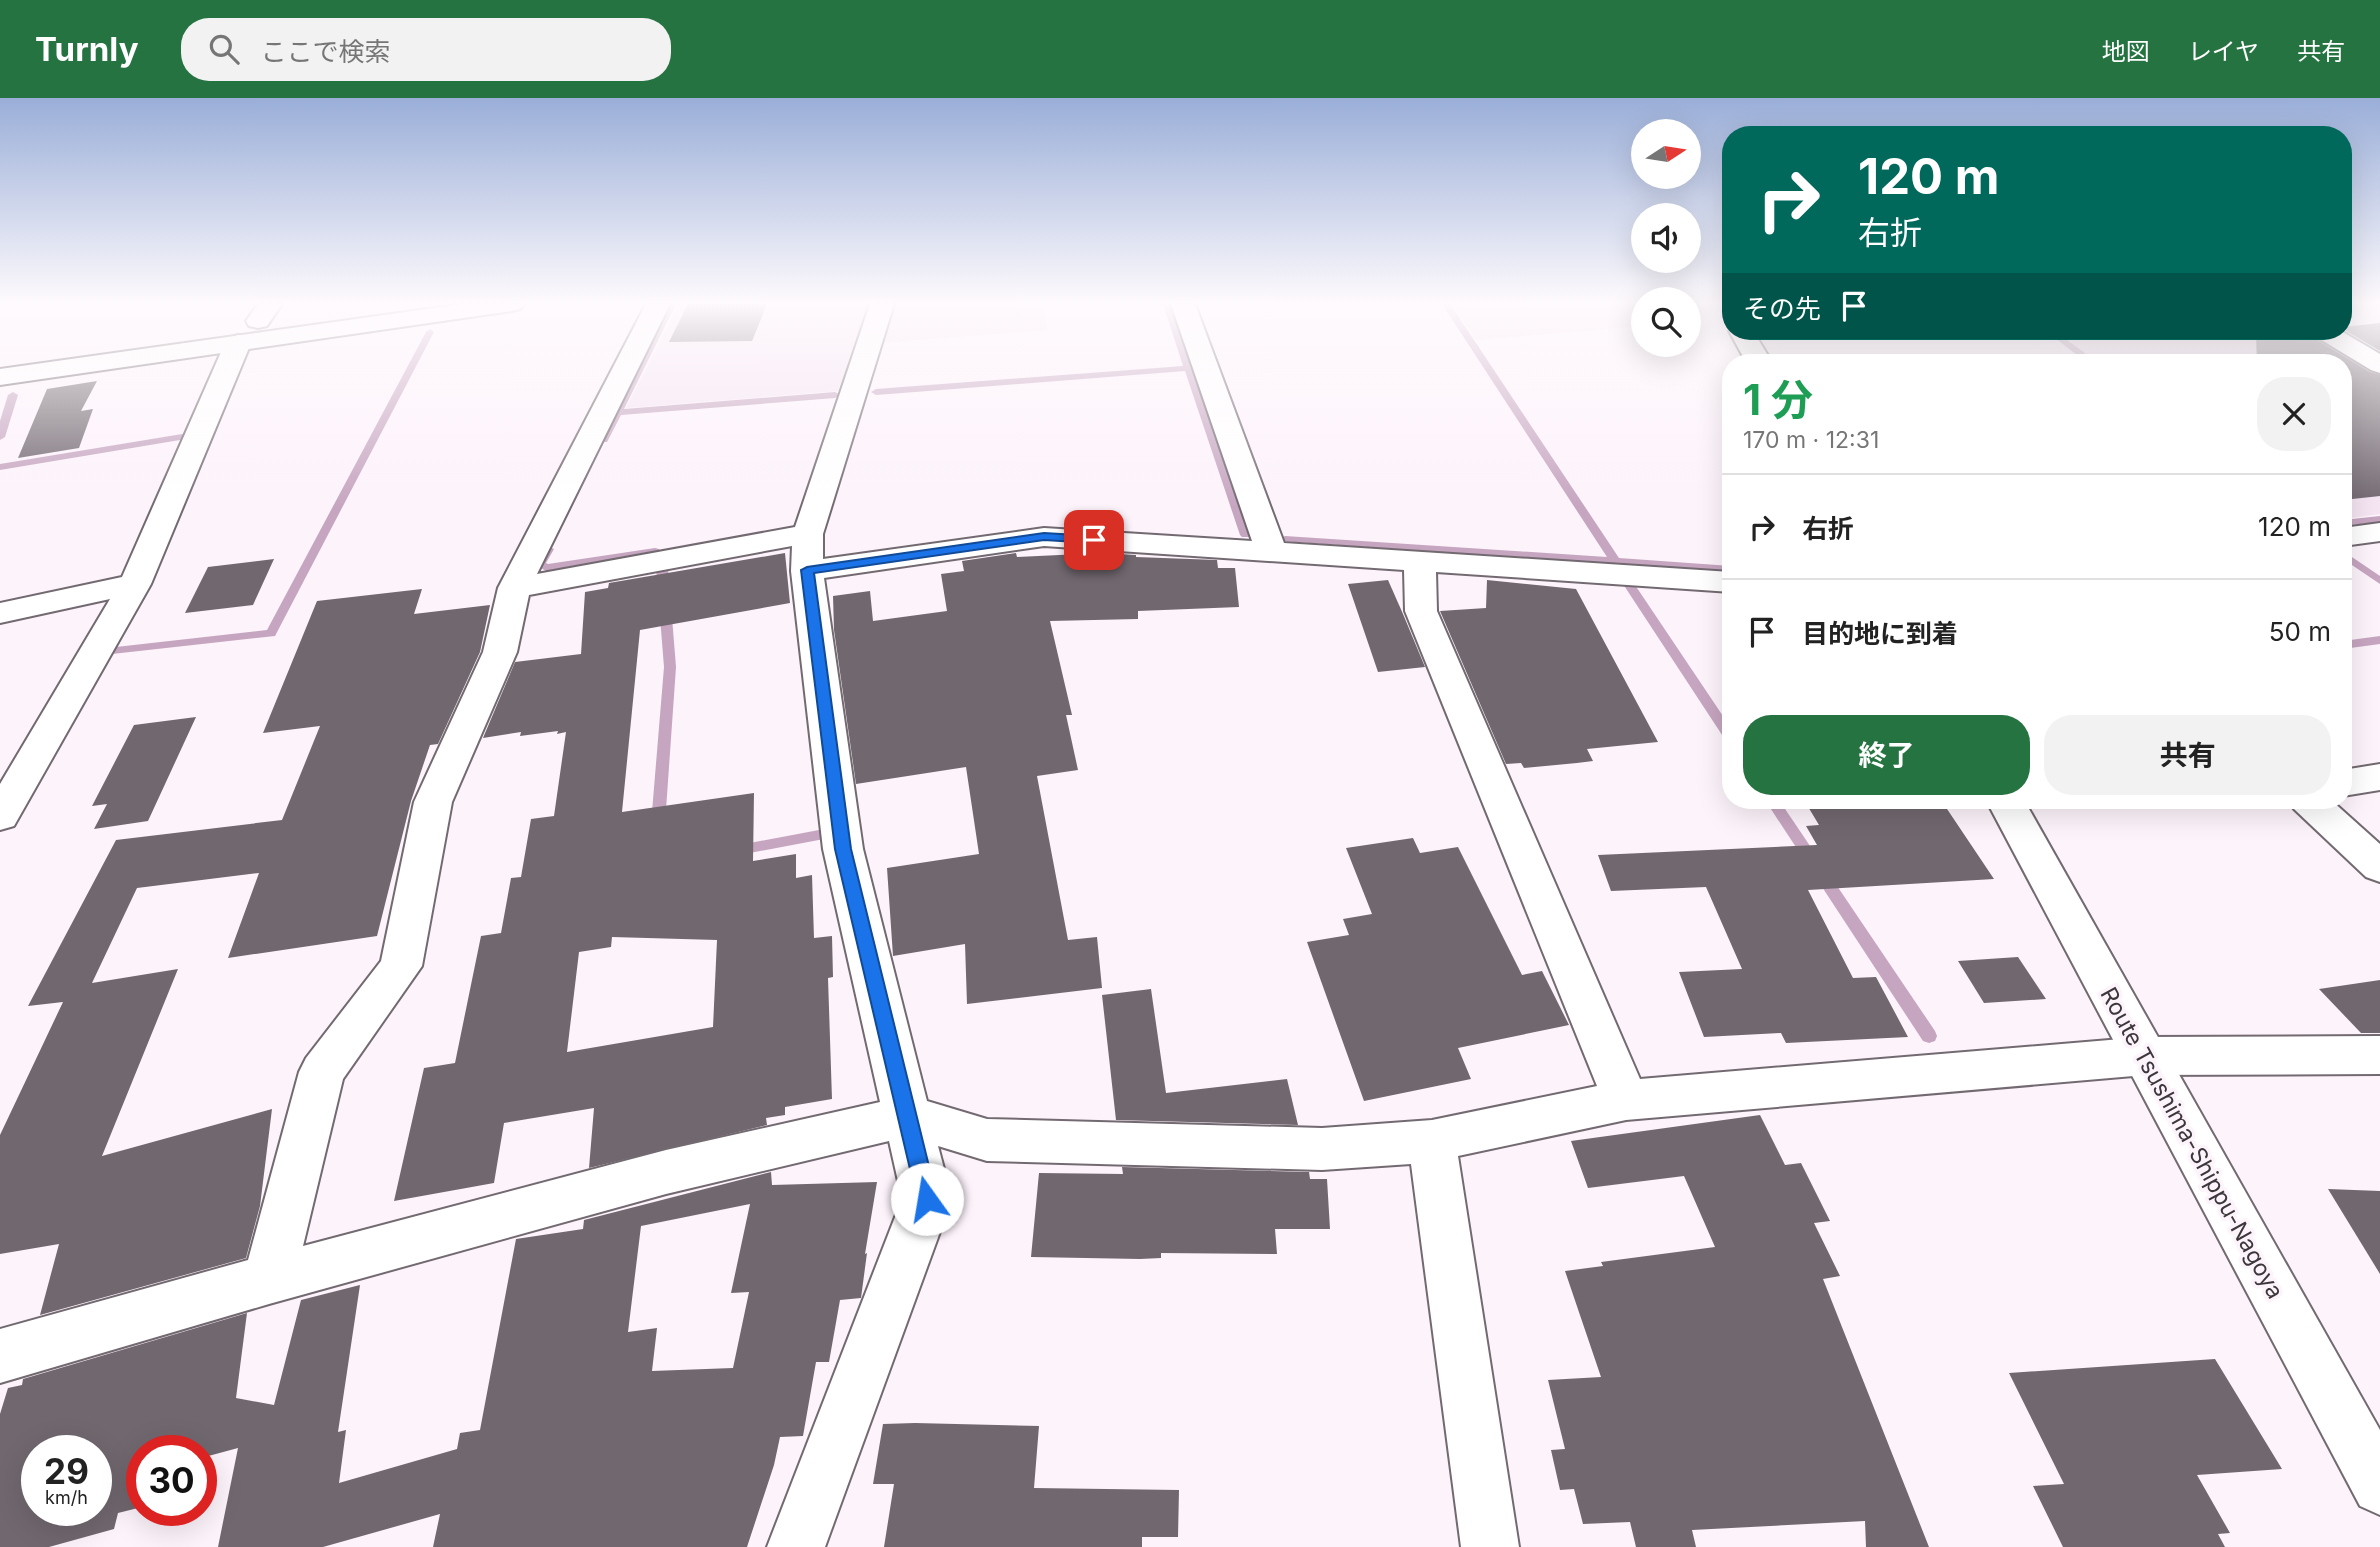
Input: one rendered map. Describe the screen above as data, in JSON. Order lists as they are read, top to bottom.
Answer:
{
  "streets": {
    "street": ["Route Tsushima-Shippu-Nagoya"]
  },
  "north": "right",
  "page": {
    "header": "Turnly",
    "search": "ここで検索",
    "nav": ["地図", "レイヤ", "共有"],
    "turn": ["120 m", "右折"],
    "then": "その先",
    "heading": ["1 分", "170 m · 12:31"],
    "list": [
      {
        "name": "右折",
        "value": "120 m"
      },
      {
        "name": "目的地に到着",
        "value": "50 m"
      }
    ],
    "buttons": ["終了", "共有"],
    "speed": "29 km/h",
    "limit": "30"
  }
}
